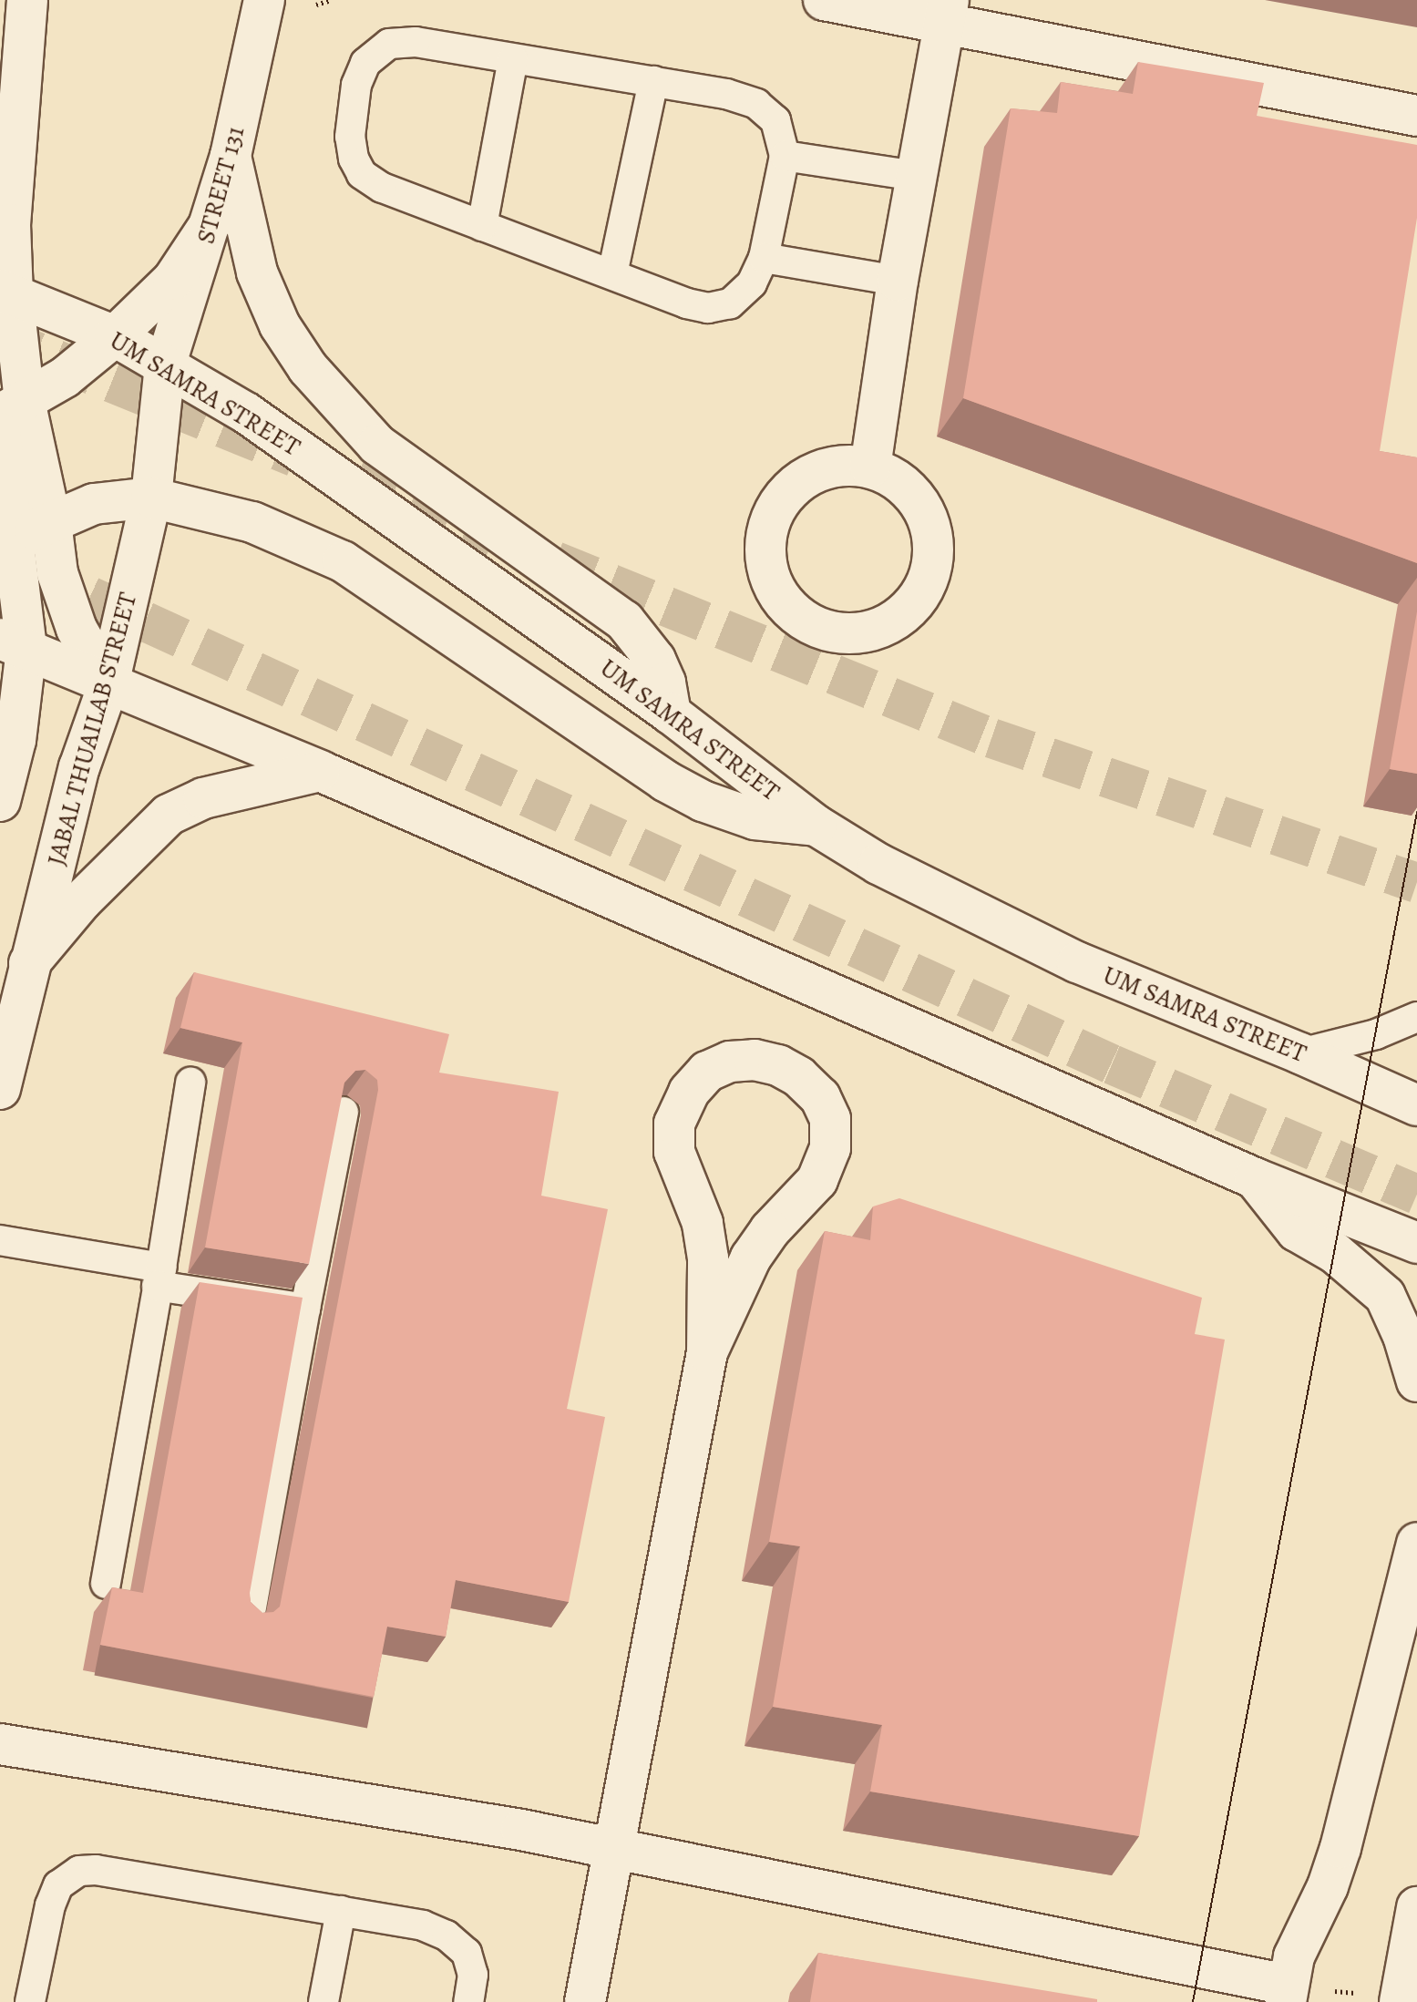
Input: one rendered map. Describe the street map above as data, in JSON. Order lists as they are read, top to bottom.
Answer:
{
  "streets": {
    "street": ["STREET 131", "UM SAMRA STREET", "JABAL THUAILAB STREET"]
  },
  "crossings": [
    ["STREET 131", "UM SAMRA STREET"],
    ["STREET 131", "JABAL THUAILAB STREET"],
    ["UM SAMRA STREET", "JABAL THUAILAB STREET"]
  ]
}
